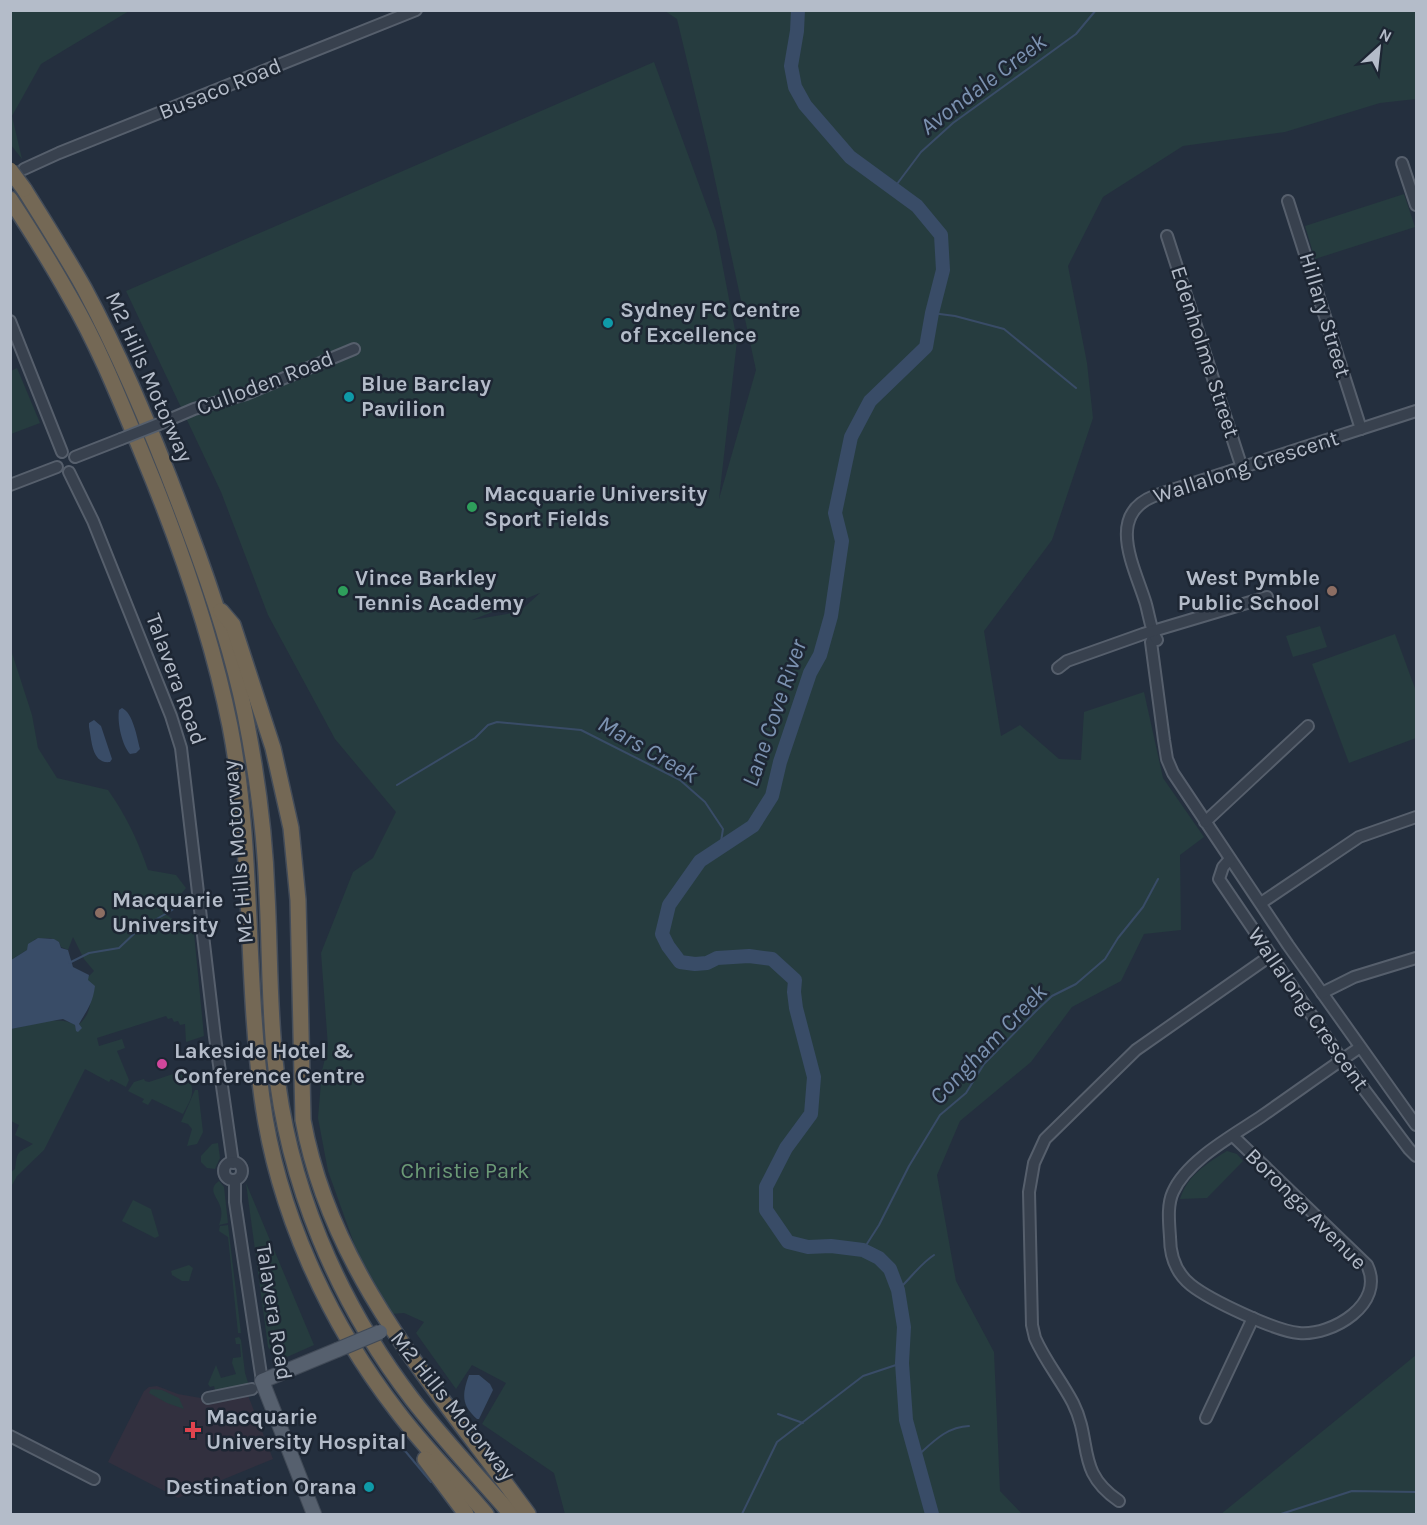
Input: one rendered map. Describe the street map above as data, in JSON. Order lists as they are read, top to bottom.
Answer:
{
  "streets": {
    "highway": ["M2 Hills Motorway"],
    "main road": ["Talavera Road"],
    "street": [
      "Busaco Road",
      "Hillary Street",
      "Edenholme Street",
      "Culloden Road",
      "Wallalong Crescent",
      "Boronga Avenue"
    ]
  },
  "crossings": [
    ["Busaco Road", "M2 Hills Motorway"],
    ["Hillary Street", "Wallalong Crescent"],
    ["Edenholme Street", "Wallalong Crescent"],
    ["Culloden Road", "Talavera Road"],
    ["Wallalong Crescent", "Boronga Avenue"]
  ],
  "water": [
    "Avondale Creek",
    "Lane Cove River",
    "Mars Creek",
    "Congham Creek"
  ],
  "parks": ["Christie Park"],
  "places": {
    "other": [
      "Sydney FC Centre of Excellence",
      "Blue Barclay Pavilion",
      "Macquarie University Sport Fields",
      "Vince Barkley Tennis Academy",
      "West Pymble Public School",
      "Macquarie University",
      "Lakeside Hotel & Conference Centre",
      "Destination Orana"
    ],
    "health": ["Macquarie University Hospital"]
  },
  "north": "top right"
}
